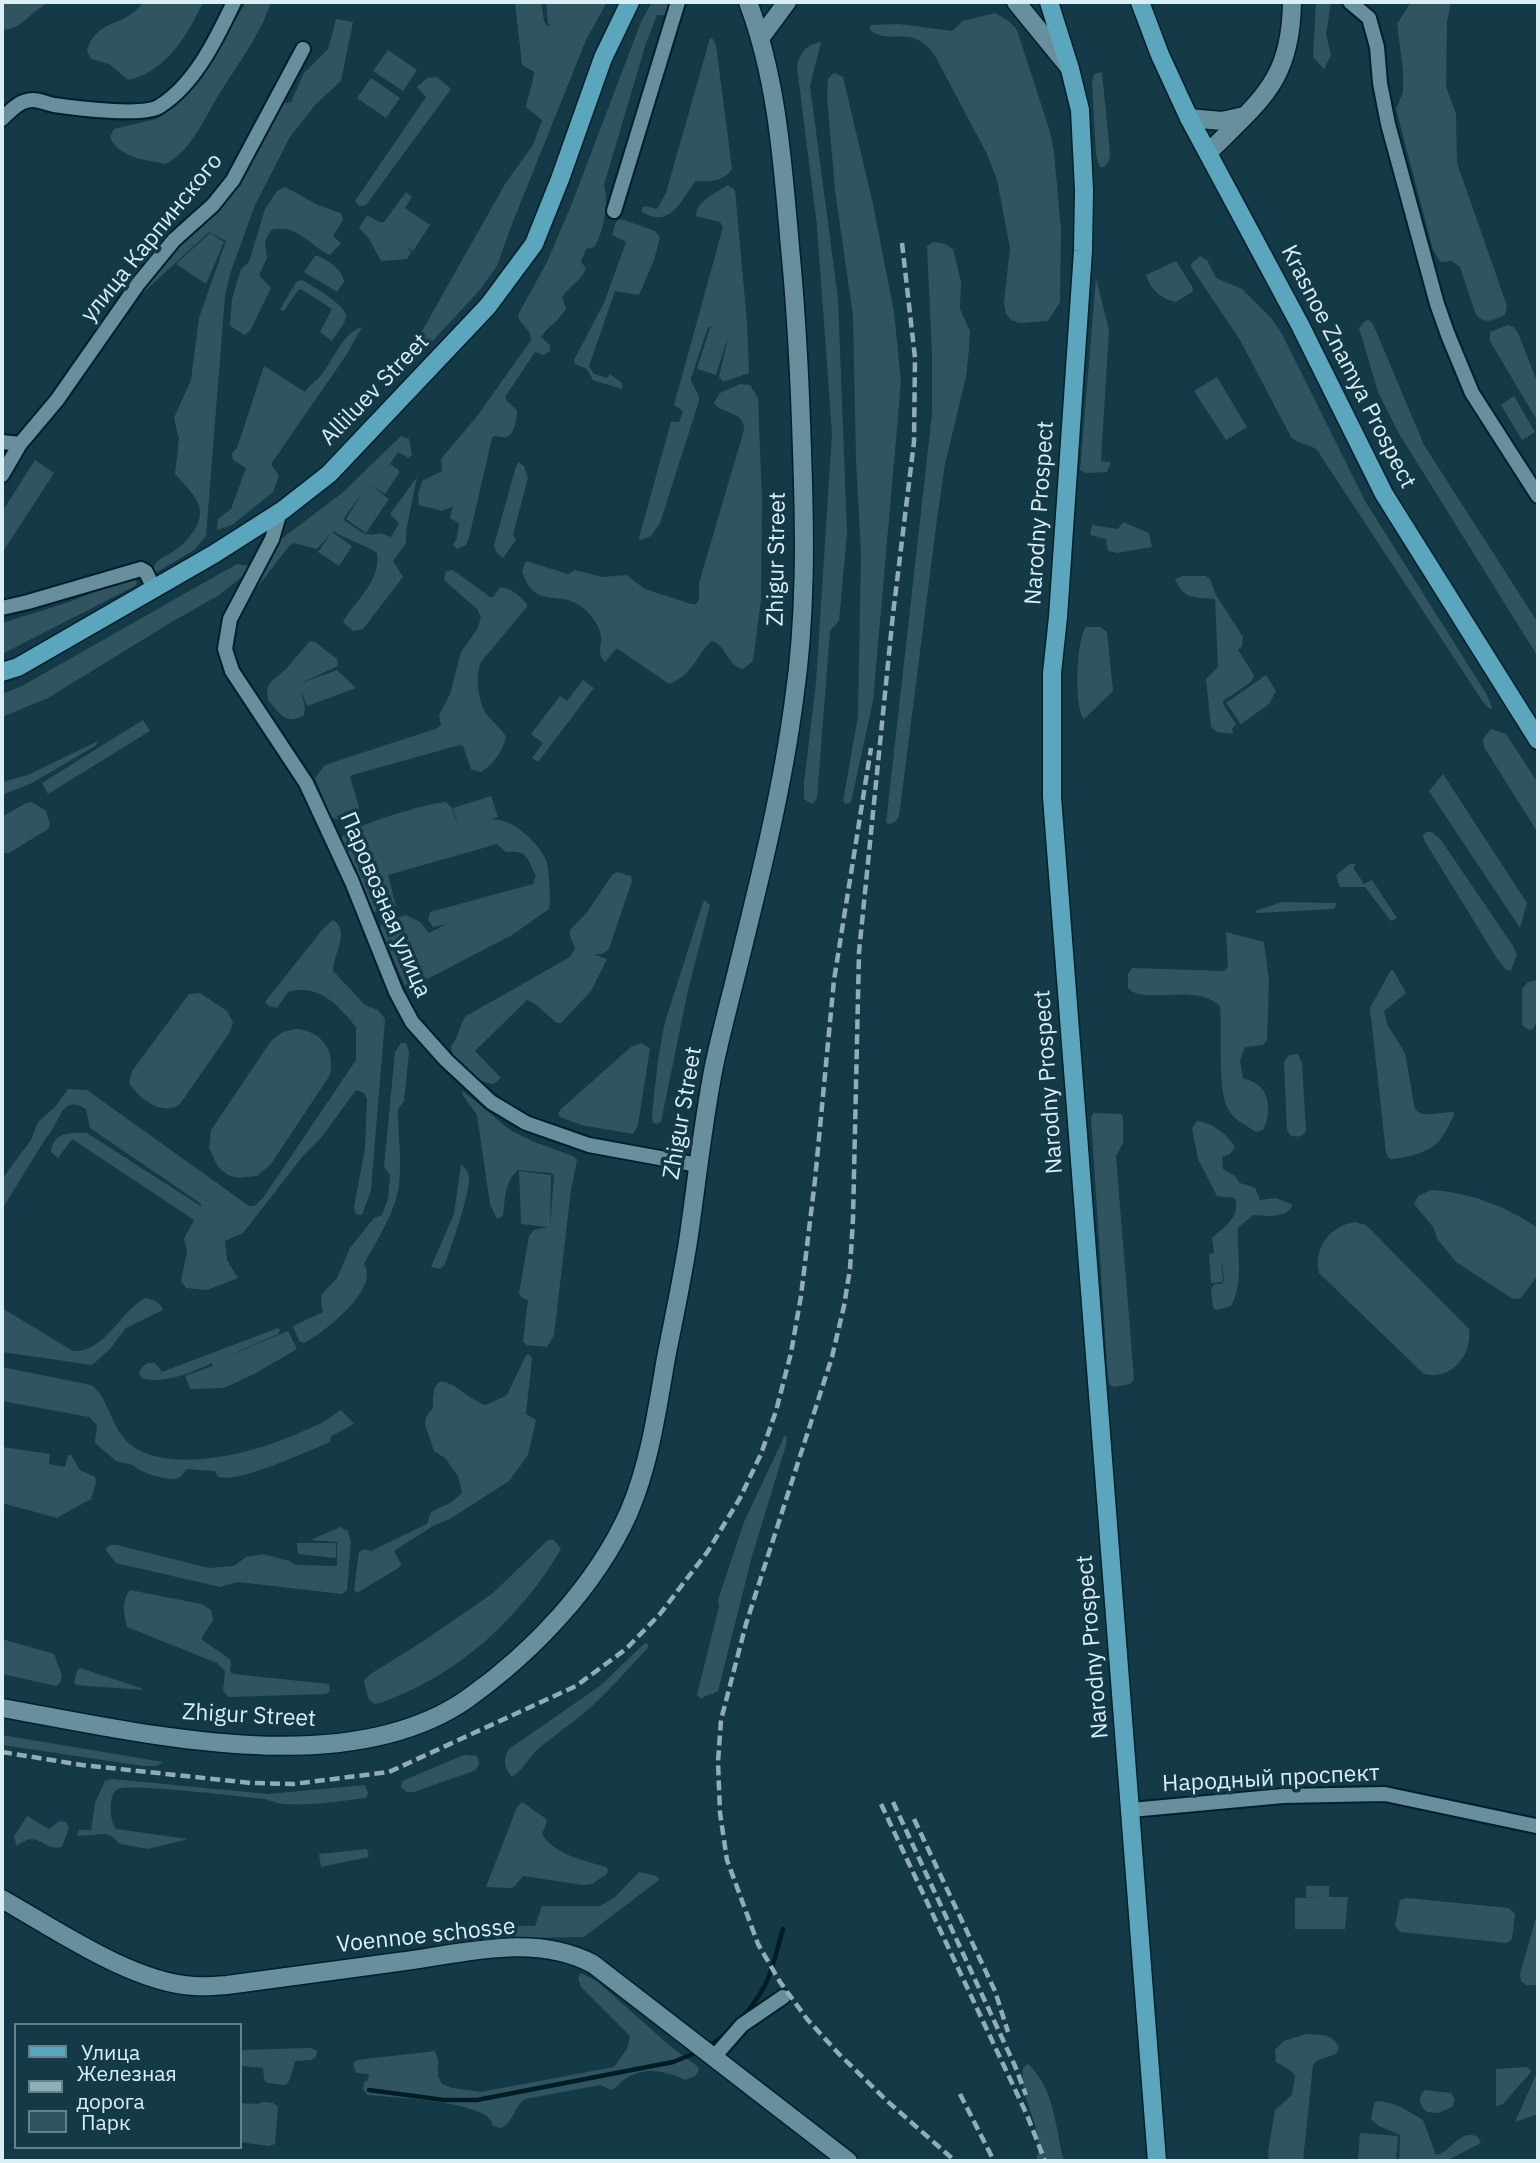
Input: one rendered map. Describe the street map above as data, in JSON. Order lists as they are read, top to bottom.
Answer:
{
  "streets": {
    "main road": [
      "Krasnoe Znamya Prospect",
      "Alliluev Street",
      "Narodny Prospect",
      "Zhigur Street",
      "Voennoe schosse"
    ],
    "street": ["улица Карпинского", "Паровозная улица", "Народный проспект"]
  },
  "crossings": [
    ["Alliluev Street", "Паровозная улица"],
    ["Narodny Prospect", "Народный проспект"],
    ["Zhigur Street", "Паровозная улица"]
  ],
  "legend": ["Улица", "Железная дорога", "Парк"]
}
